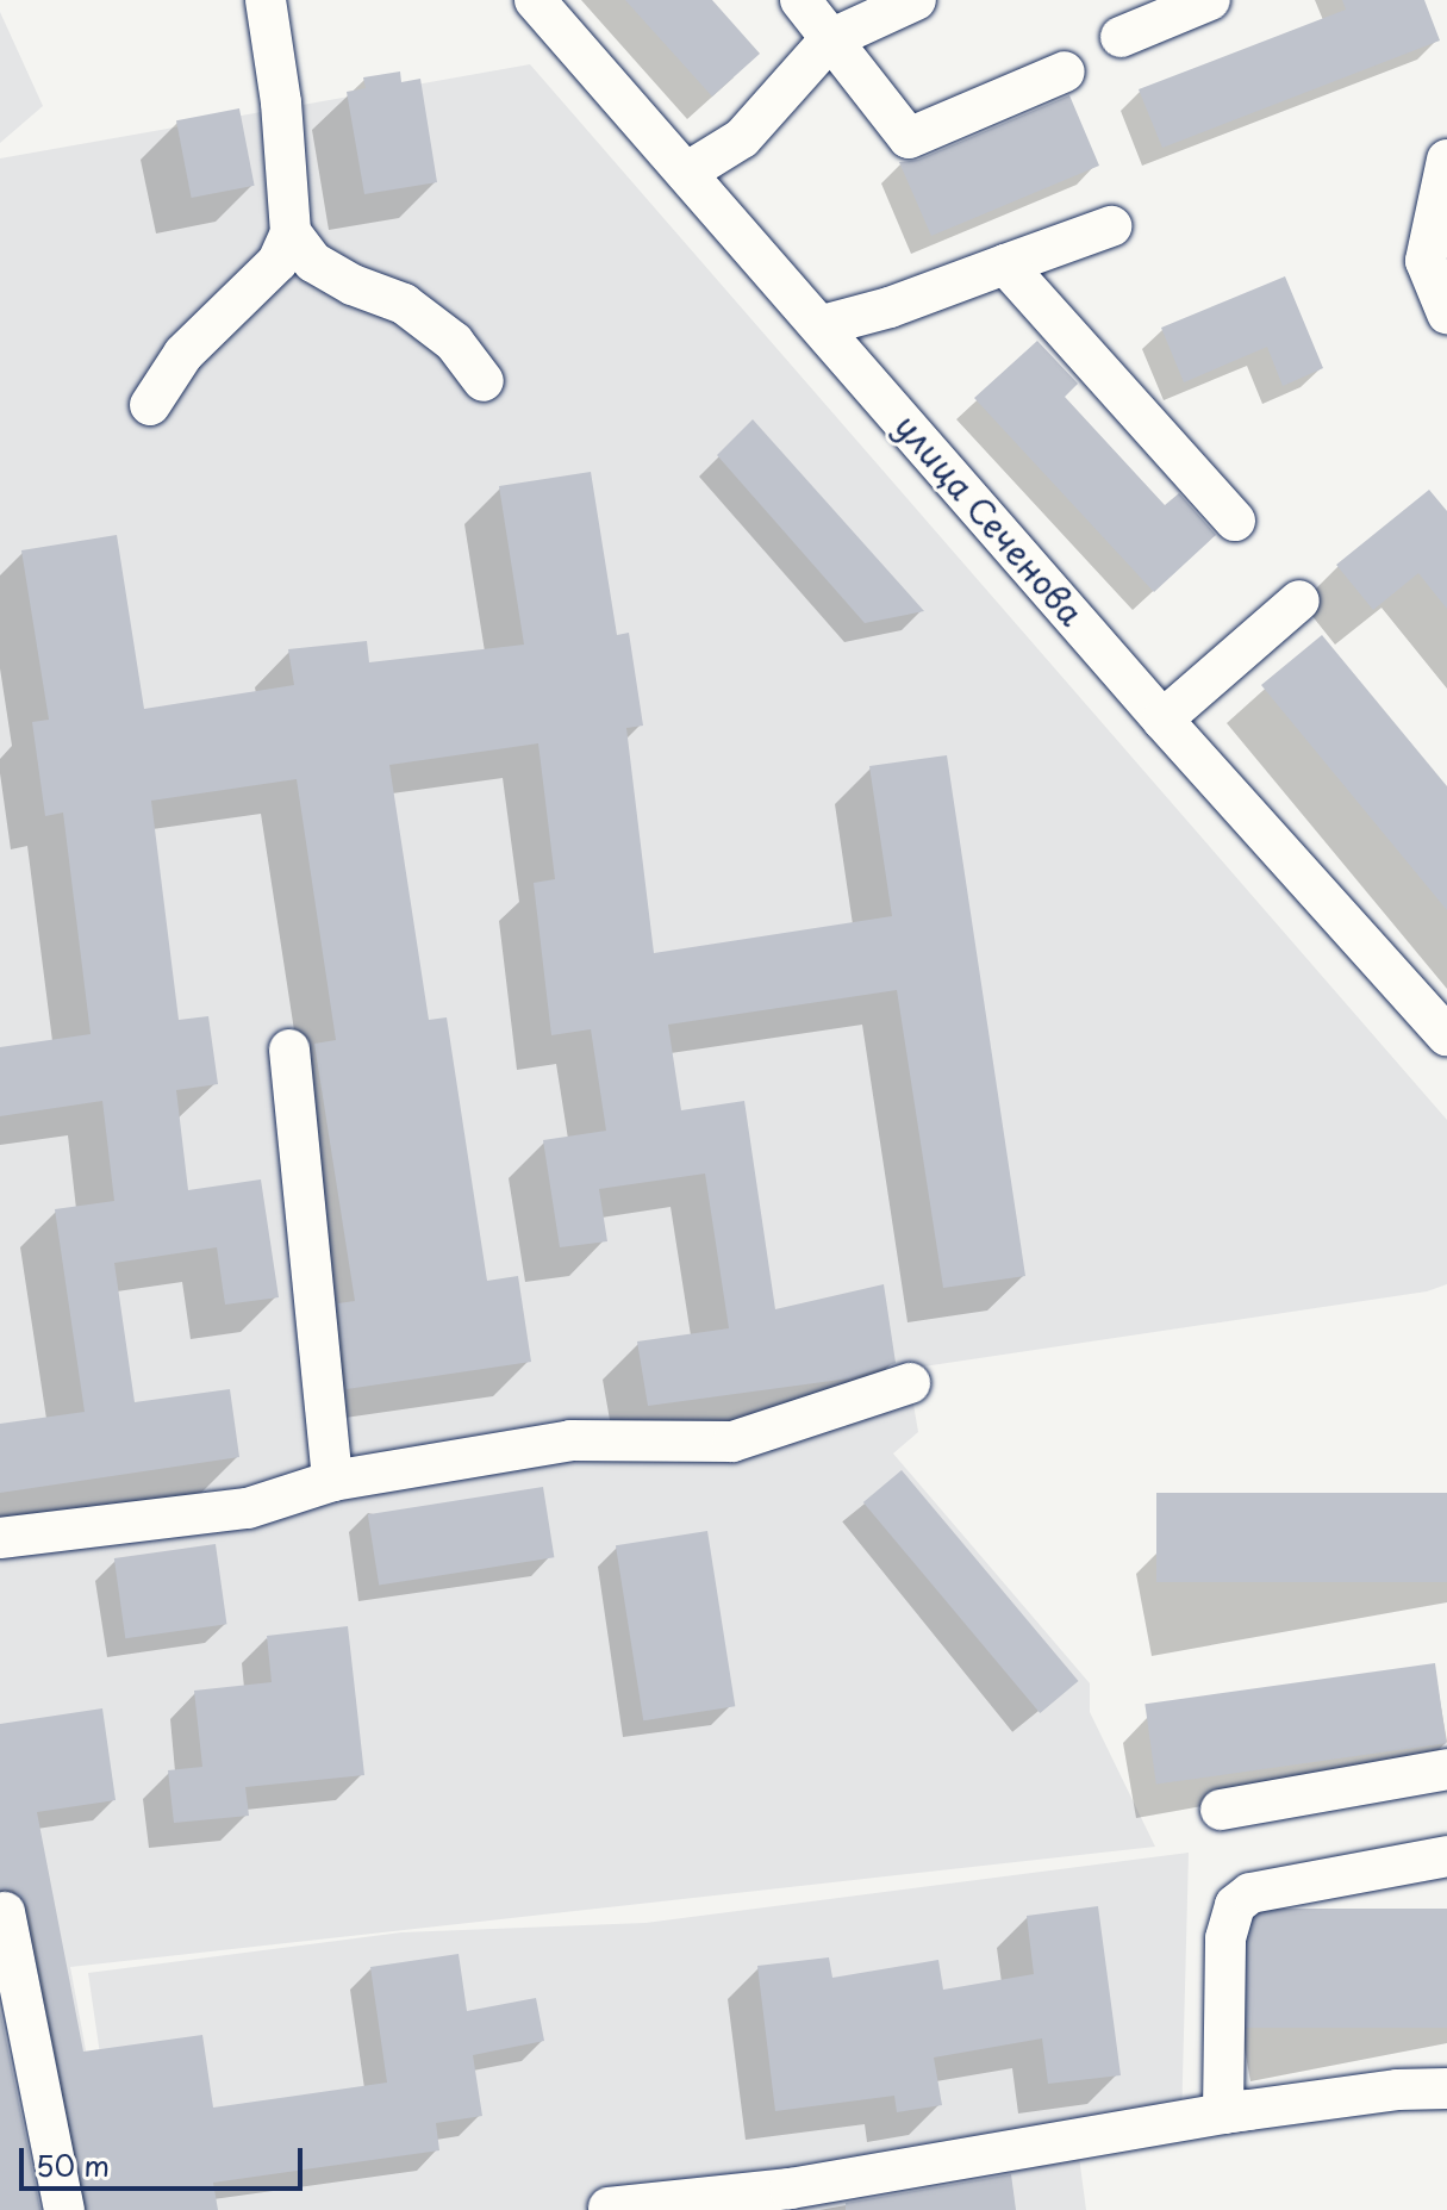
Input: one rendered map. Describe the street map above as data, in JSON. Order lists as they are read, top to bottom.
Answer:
{
  "streets": {
    "street": ["улица Сеченова"]
  },
  "scale_bar": "50 m"
}
